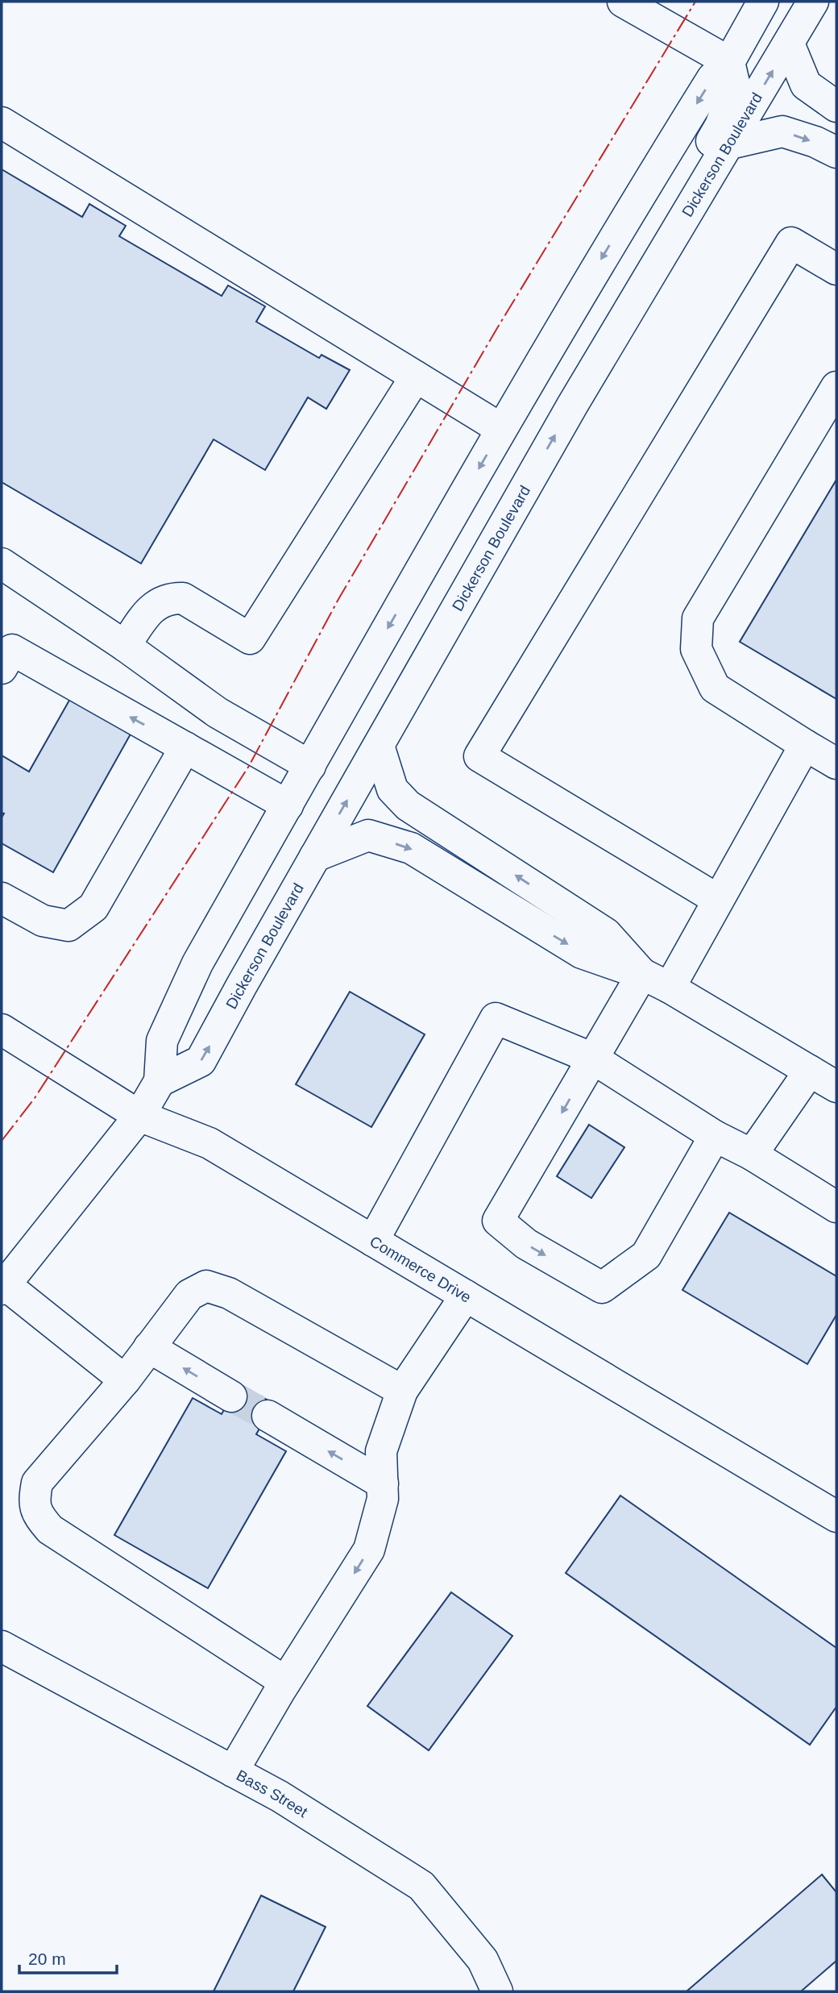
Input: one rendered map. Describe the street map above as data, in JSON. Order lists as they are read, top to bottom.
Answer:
{
  "streets": {
    "main road": ["Dickerson Boulevard", "Commerce Drive", "Bass Street"]
  },
  "scale_bar": "20 m"
}
